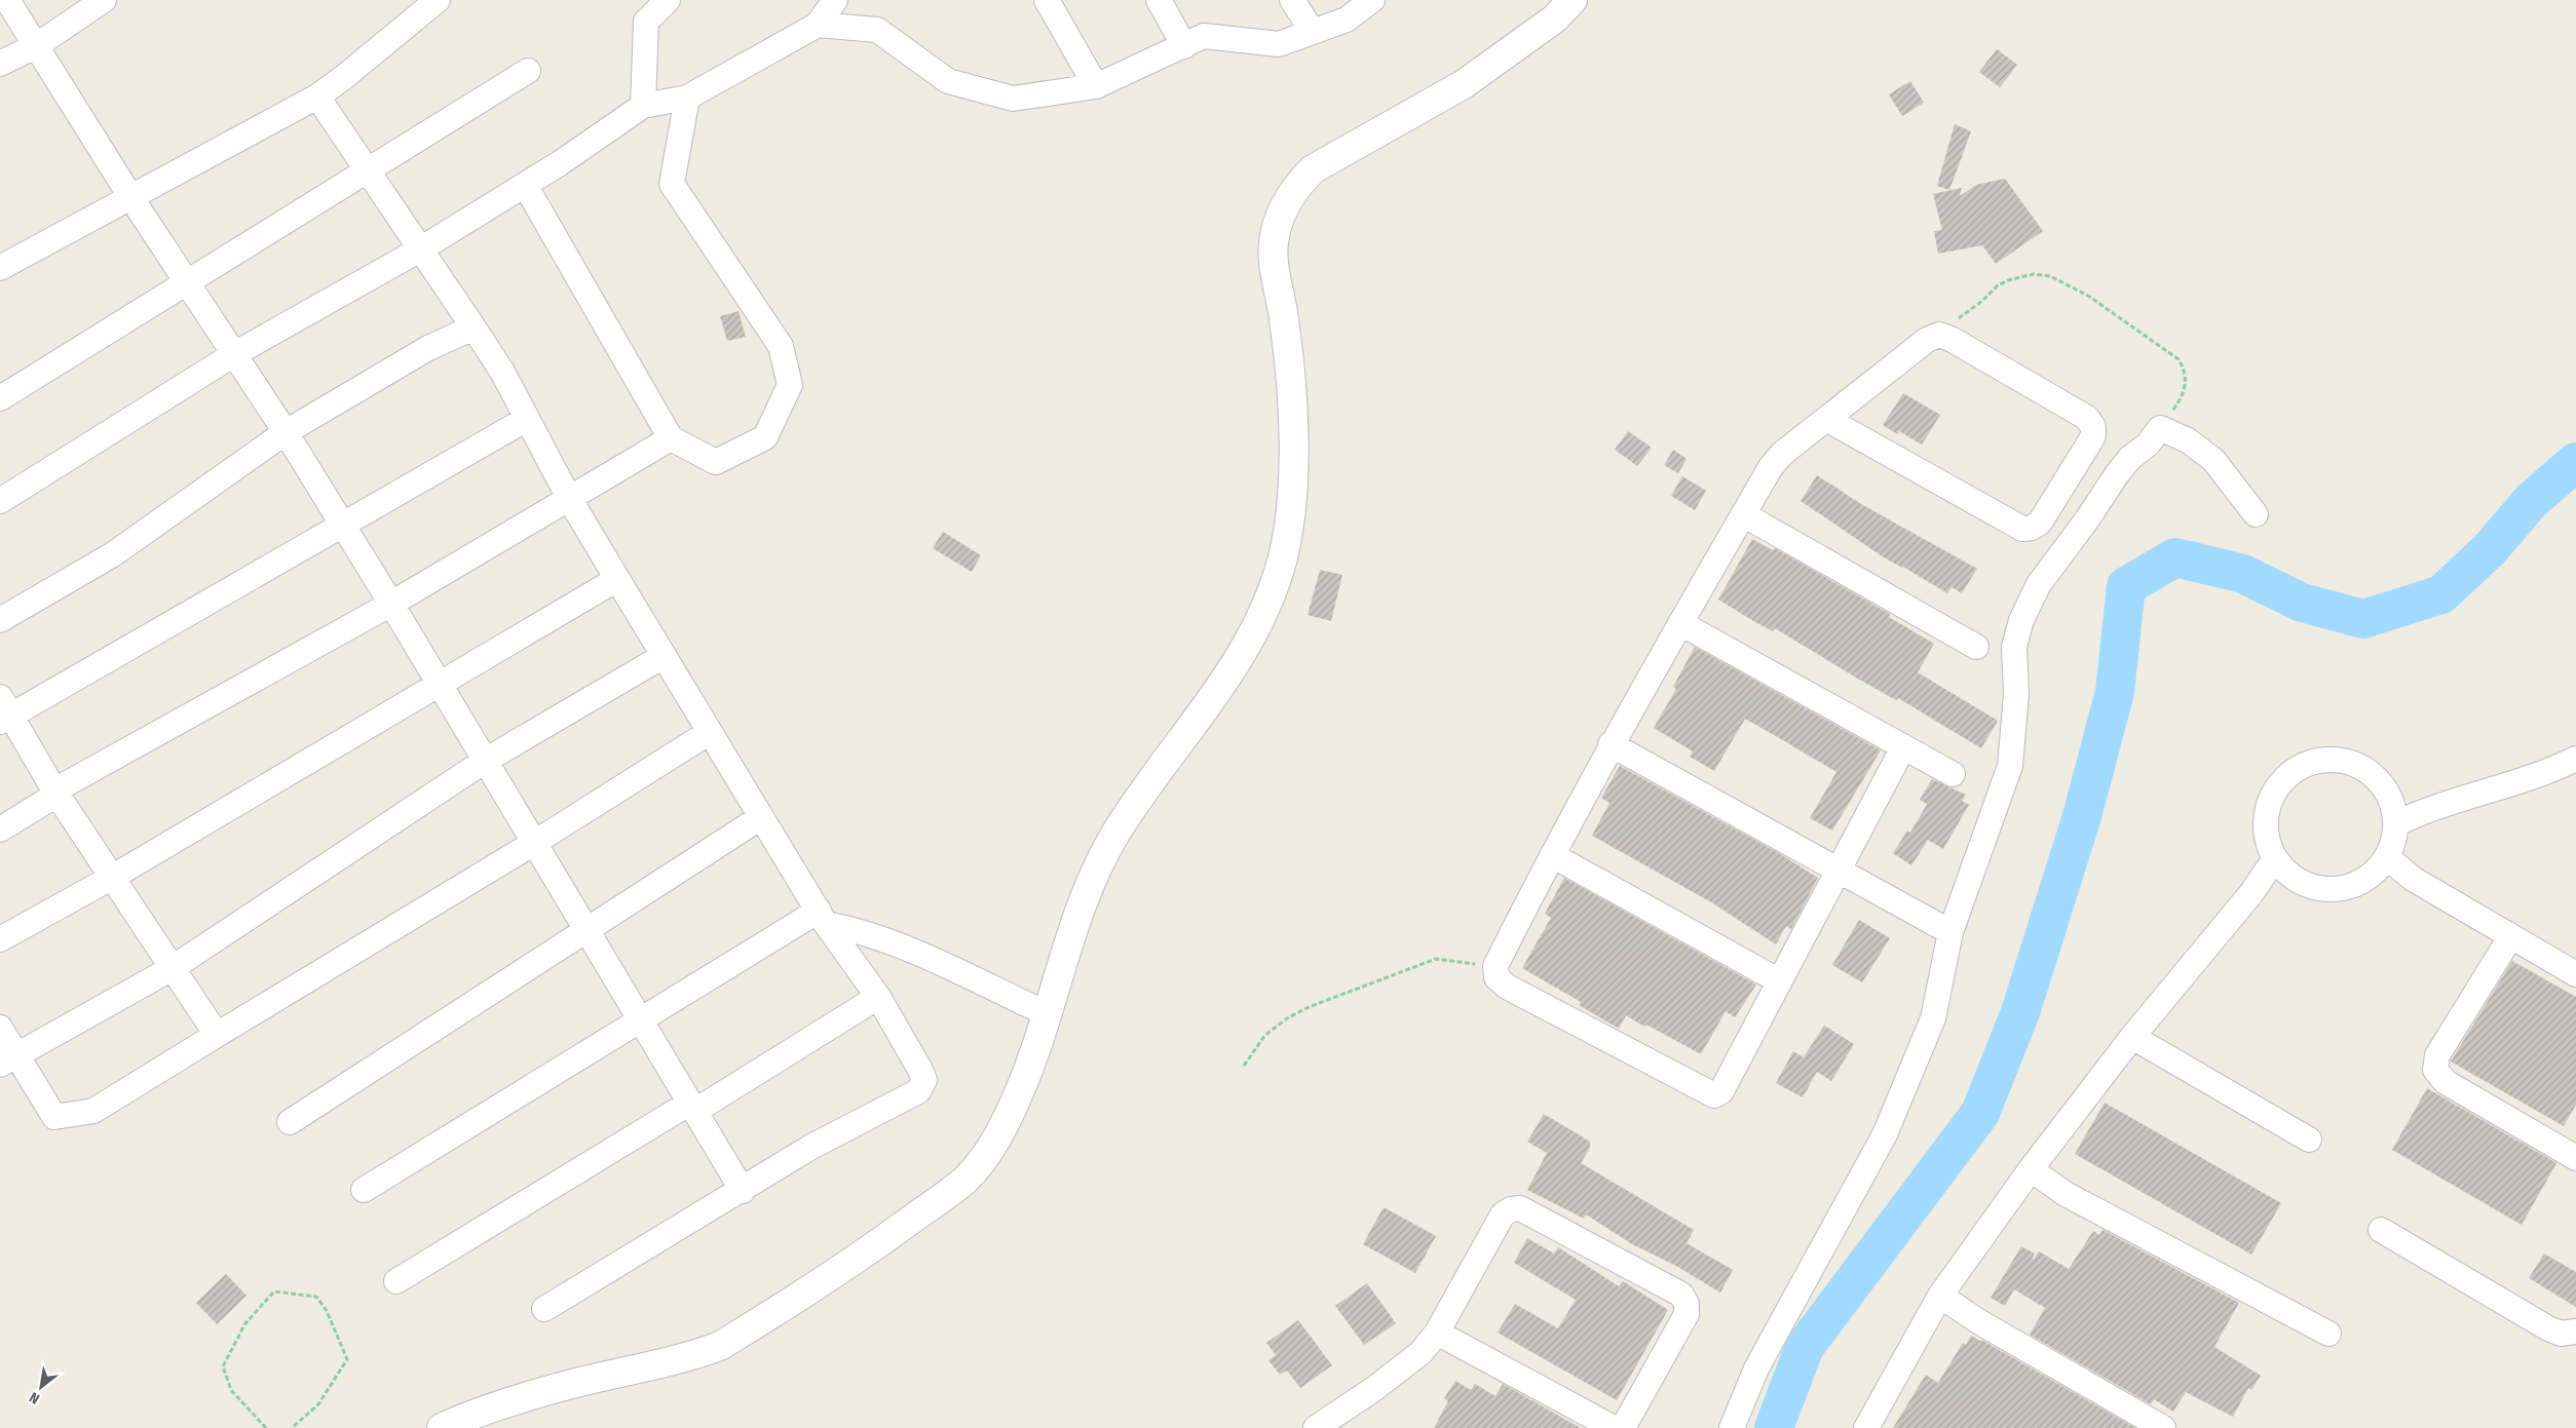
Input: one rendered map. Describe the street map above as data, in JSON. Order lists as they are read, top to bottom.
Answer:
{
  "north": "bottom left"
}
